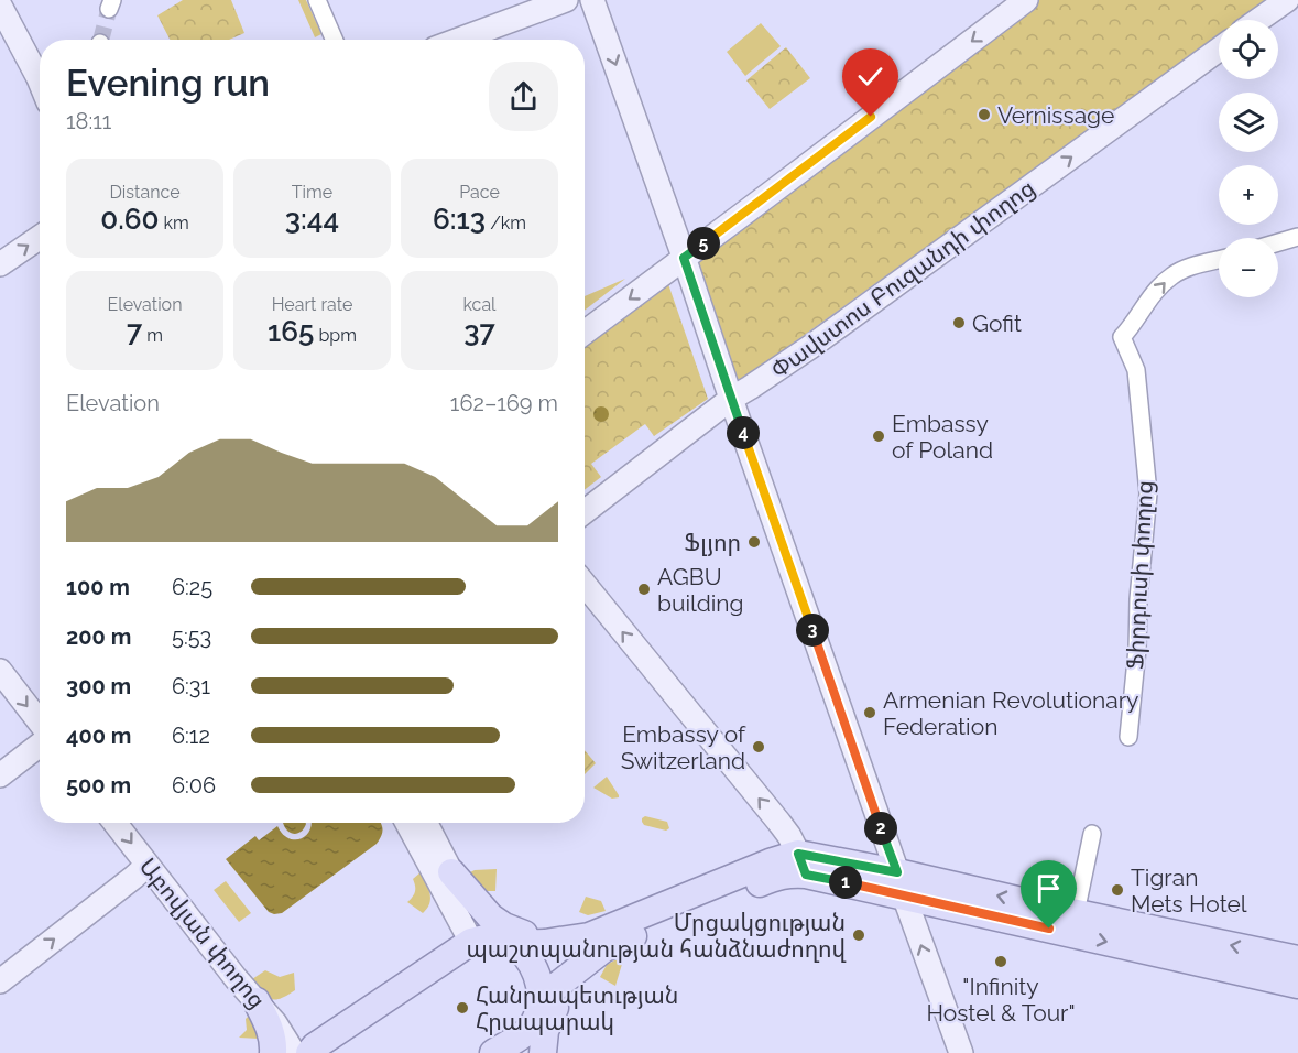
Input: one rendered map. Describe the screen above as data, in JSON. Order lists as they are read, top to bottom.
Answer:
{
  "streets": {
    "street": ["Փավստոս Բուզանդի փողոց", "Ֆիրդուսի փողոց", "Աբովյան փողոց"]
  },
  "one_way": ["Ֆիրդուսի փողոց"],
  "places": [
    "Vernissage",
    "Gofit",
    "Embassy of Poland",
    "Ֆլյոր",
    "AGBU building",
    "Armenian Revolutionary Federation",
    "Embassy of Switzerland",
    "Tigran Mets Hotel",
    "Մրցակցության պաշտպանության հանձնաժողով",
    "\"Infinity Hostel & Tour\"",
    "Հանրապետւթյան Հրապարակ"
  ],
  "page": {
    "map_buttons": ["+", "−"],
    "heading": ["Evening run", "18:11"],
    "stats": [
      ["Distance", "0.60 km"],
      ["Time", "3:44"],
      ["Pace", "6:13 /km"],
      ["Elevation", "7 m"],
      ["Heart rate", "165 bpm"],
      ["kcal", "37"]
    ],
    "pins": [
      "5",
      "4",
      "3",
      "2",
      "1"
    ],
    "chart": ["Elevation", "162–169 m"],
    "list": [
      {
        "name": "100 m",
        "note": "6:25"
      },
      {
        "name": "200 m",
        "note": "5:53"
      },
      {
        "name": "300 m",
        "note": "6:31"
      },
      {
        "name": "400 m",
        "note": "6:12"
      },
      {
        "name": "500 m",
        "note": "6:06"
      }
    ]
  }
}
